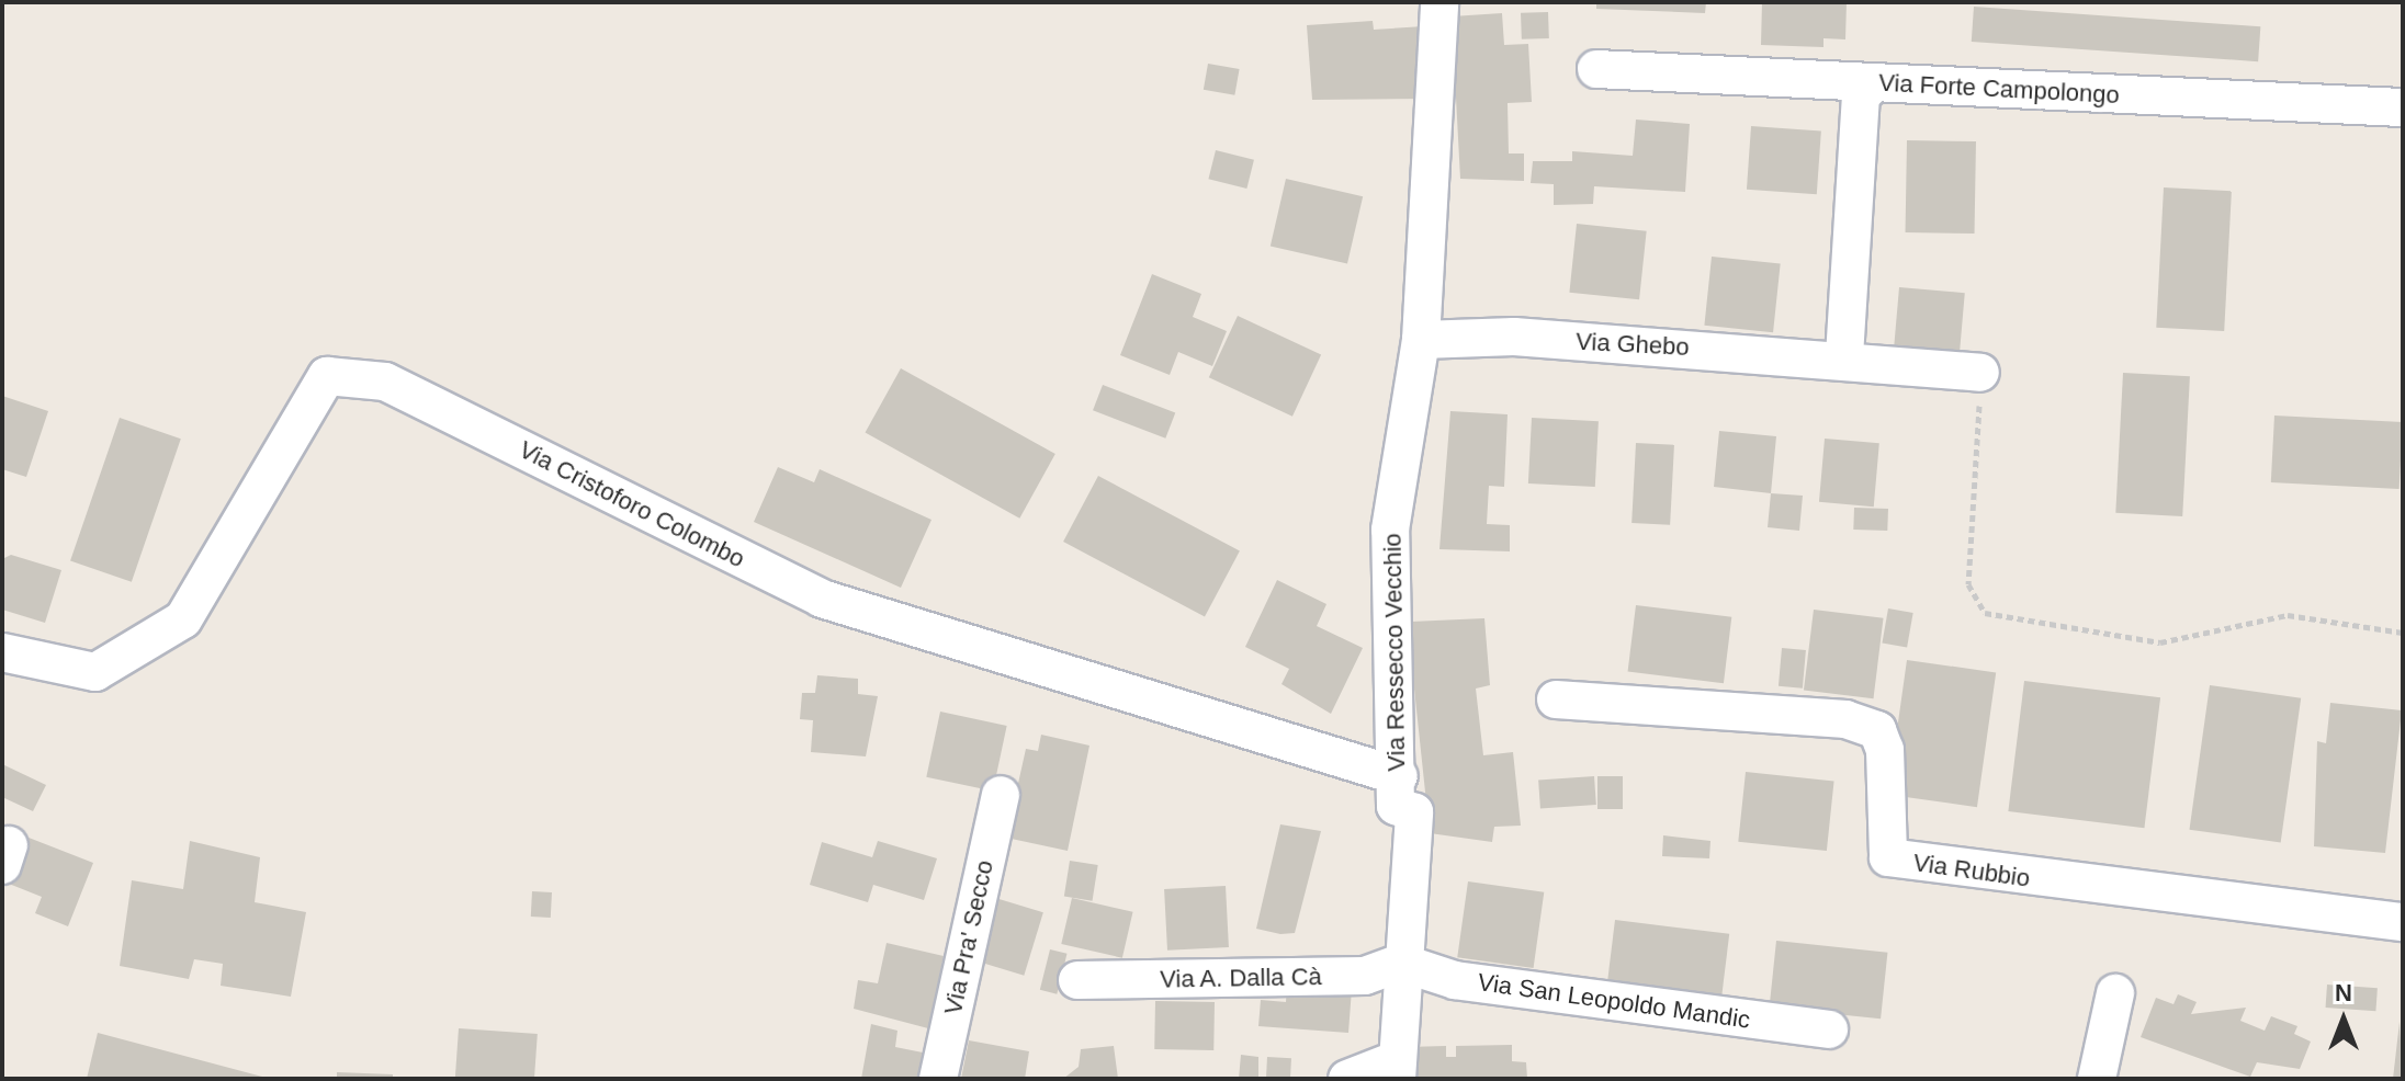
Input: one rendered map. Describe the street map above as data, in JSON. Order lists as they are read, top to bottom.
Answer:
{
  "streets": {
    "street": [
      "Via Forte Campolongo",
      "Via Ghebo",
      "Via Cristoforo Colombo",
      "Via Ressecco Vecchio",
      "Via Rubbio",
      "Via Pra' Secco",
      "Via A. Dalla Cà",
      "Via San Leopoldo Mandic"
    ]
  },
  "crossings": [
    ["Via Ghebo", "Via Ressecco Vecchio"],
    ["Via Cristoforo Colombo", "Via Ressecco Vecchio"],
    ["Via Ressecco Vecchio", "Via A. Dalla Cà"],
    ["Via Ressecco Vecchio", "Via San Leopoldo Mandic"],
    ["Via A. Dalla Cà", "Via San Leopoldo Mandic"]
  ],
  "north": "top"
}
